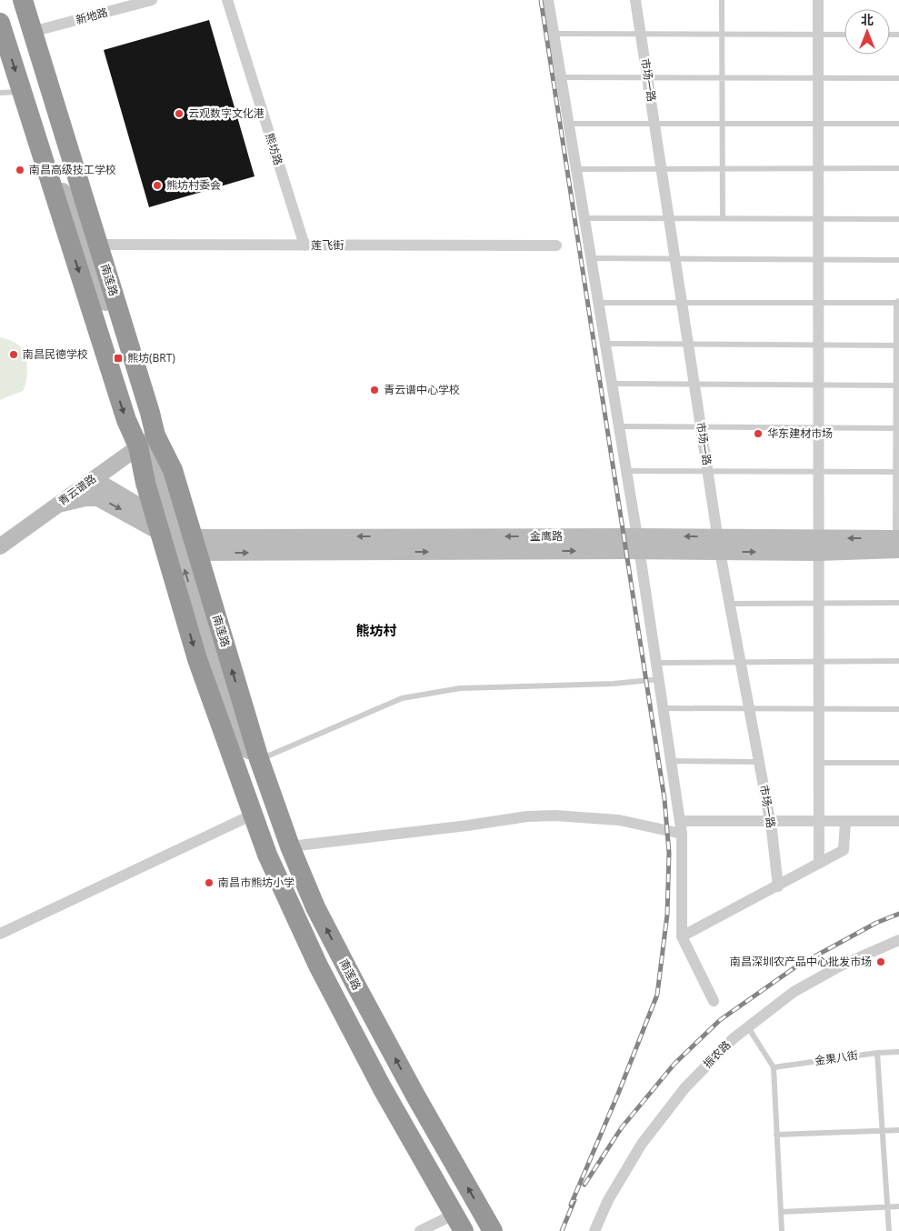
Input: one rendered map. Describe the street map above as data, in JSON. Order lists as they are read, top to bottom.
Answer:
{
  "streets": {
    "highway": ["南莲路"],
    "street": [
      "新地路",
      "市场一路",
      "熊坊路",
      "莲飞街",
      "青云谱路",
      "金鹰路",
      "振农路"
    ],
    "lane": ["金果八街"]
  },
  "crossings": [
    ["新地路", "南莲路"],
    ["市场一路", "金鹰路"],
    ["熊坊路", "莲飞街"],
    ["莲飞街", "南莲路"],
    ["南莲路", "青云谱路"],
    ["南莲路", "金鹰路"]
  ],
  "districts": ["熊坊村"],
  "places": {
    "other": [
      "云观数字文化港",
      "南昌高级技工学校",
      "熊坊村委会",
      "南昌民德学校",
      "青云谱中心学校",
      "华东建材市场",
      "南昌市熊坊小学",
      "南昌深圳农产品中心批发市场"
    ],
    "transit": ["熊坊(BRT)"]
  },
  "north": "top"
}
